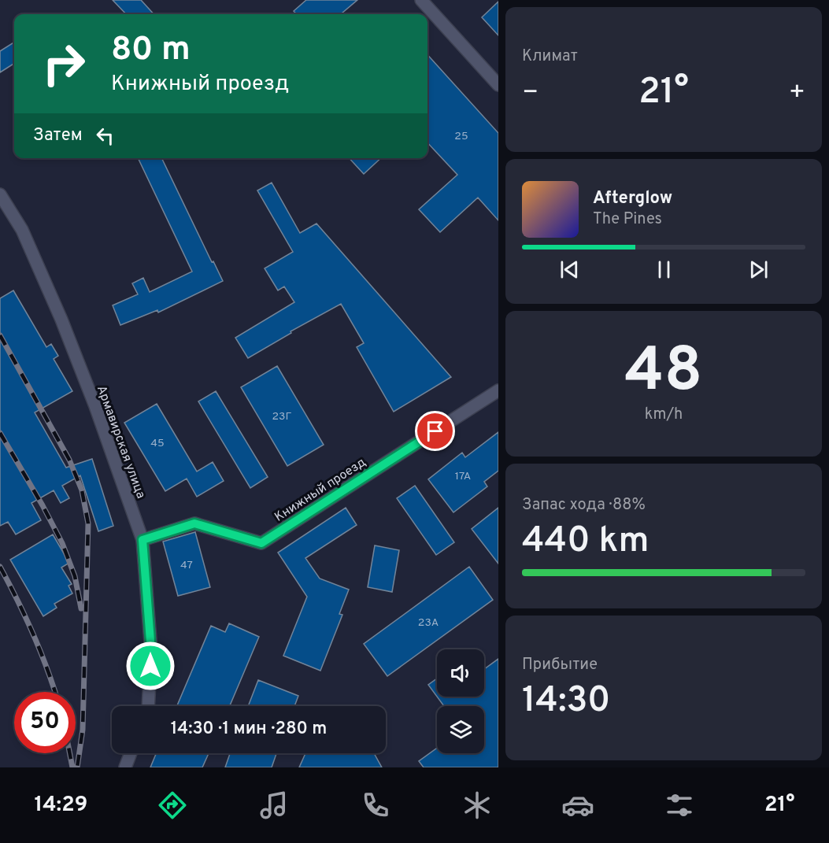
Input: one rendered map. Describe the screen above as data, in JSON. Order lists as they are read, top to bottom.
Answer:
{
  "streets": {
    "main road": ["Армавирская улица", "Книжный проезд"]
  },
  "crossings": [
    ["Армавирская улица", "Книжный проезд"]
  ],
  "house_numbers": [
    "25",
    "23Г",
    "45",
    "17А",
    "47",
    "23А"
  ],
  "page": {
    "tile": [
      "Климат",
      ["48", "km/h"],
      ["Запас хода · 88%", "440 km"],
      ["Прибытие", "14:30"]
    ],
    "turn": ["80 m", "Книжный проезд"],
    "heat": ["−", "21°", "+"],
    "then": "Затем",
    "song": ["Afterglow", "The Pines"],
    "limit": "50",
    "trip": "14:30 · 1 мин · 280 m",
    "tabs": ["14:29", "21°"]
  }
}
